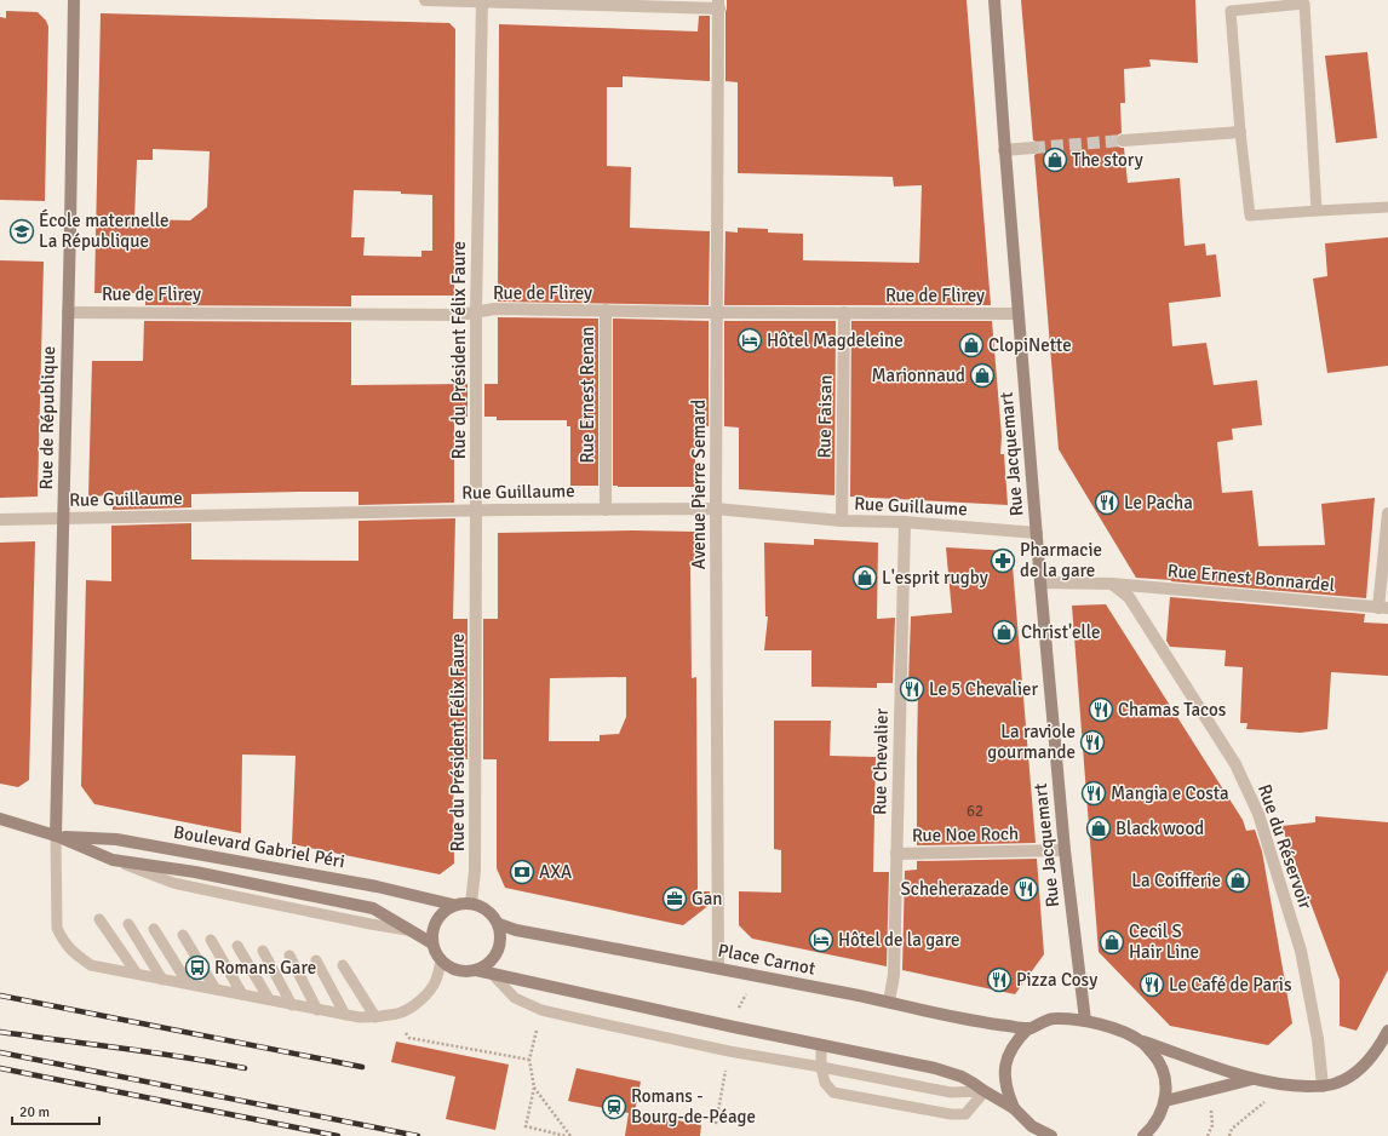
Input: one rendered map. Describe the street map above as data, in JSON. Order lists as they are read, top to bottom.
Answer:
{
  "streets": {
    "main road": [
      "Rue de République",
      "Rue Jacquemart",
      "Boulevard Gabriel Péri",
      "Place Carnot"
    ],
    "street": [
      "Rue de Flirey",
      "Rue du Président Félix Faure",
      "Rue Ernest Renan",
      "Rue Faisan",
      "Avenue Pierre Semard",
      "Rue Guillaume",
      "Rue Ernest Bonnardel",
      "Rue Chevalier",
      "Rue Noe Roch",
      "Rue du Réservoir"
    ]
  },
  "crossings": [
    ["Rue de Flirey", "Rue du Président Félix Faure"],
    ["Rue de Flirey", "Rue Ernest Renan"],
    ["Rue de Flirey", "Rue Faisan"],
    ["Rue de Flirey", "Rue de République"],
    ["Rue de Flirey", "Rue Jacquemart"],
    ["Rue de Flirey", "Avenue Pierre Semard"],
    ["Rue du Président Félix Faure", "Rue Guillaume"],
    ["Rue du Président Félix Faure", "Boulevard Gabriel Péri"],
    ["Rue du Président Félix Faure", "Place Carnot"],
    ["Rue Ernest Renan", "Rue Guillaume"],
    ["Rue Faisan", "Rue Guillaume"],
    ["Rue de République", "Rue Guillaume"],
    ["Rue de République", "Boulevard Gabriel Péri"],
    ["Rue Jacquemart", "Rue Guillaume"],
    ["Rue Jacquemart", "Rue Noe Roch"],
    ["Rue Jacquemart", "Place Carnot"],
    ["Avenue Pierre Semard", "Rue Guillaume"],
    ["Avenue Pierre Semard", "Place Carnot"],
    ["Rue Guillaume", "Rue Chevalier"],
    ["Rue Ernest Bonnardel", "Rue du Réservoir"],
    ["Rue Chevalier", "Rue Noe Roch"],
    ["Rue Chevalier", "Place Carnot"],
    ["Boulevard Gabriel Péri", "Place Carnot"]
  ],
  "places": {
    "shop": [
      "The story",
      "ClopiNette",
      "Marionnaud",
      "L'esprit rugby",
      "Christ'elle",
      "Black wood",
      "La Coifferie",
      "Cecil S Hair Line"
    ],
    "school or university": ["École maternelle La République"],
    "hotel": ["Hôtel Magdeleine", "Hôtel de la gare"],
    "restaurant": [
      "Le Pacha",
      "Le 5 Chevalier",
      "Chamas Tacos",
      "La raviole gourmande",
      "Mangia e Costa",
      "Scheherazade",
      "Pizza Cosy",
      "Le Café de Paris"
    ],
    "pharmacy": ["Pharmacie de la gare"],
    "bank": ["AXA"],
    "office": ["Gan"],
    "bus stop": ["Romans Gare"],
    "station": ["Romans - Bourg-de-Péage"]
  },
  "house_numbers": ["62"],
  "scale_bar": "20 m"
}
